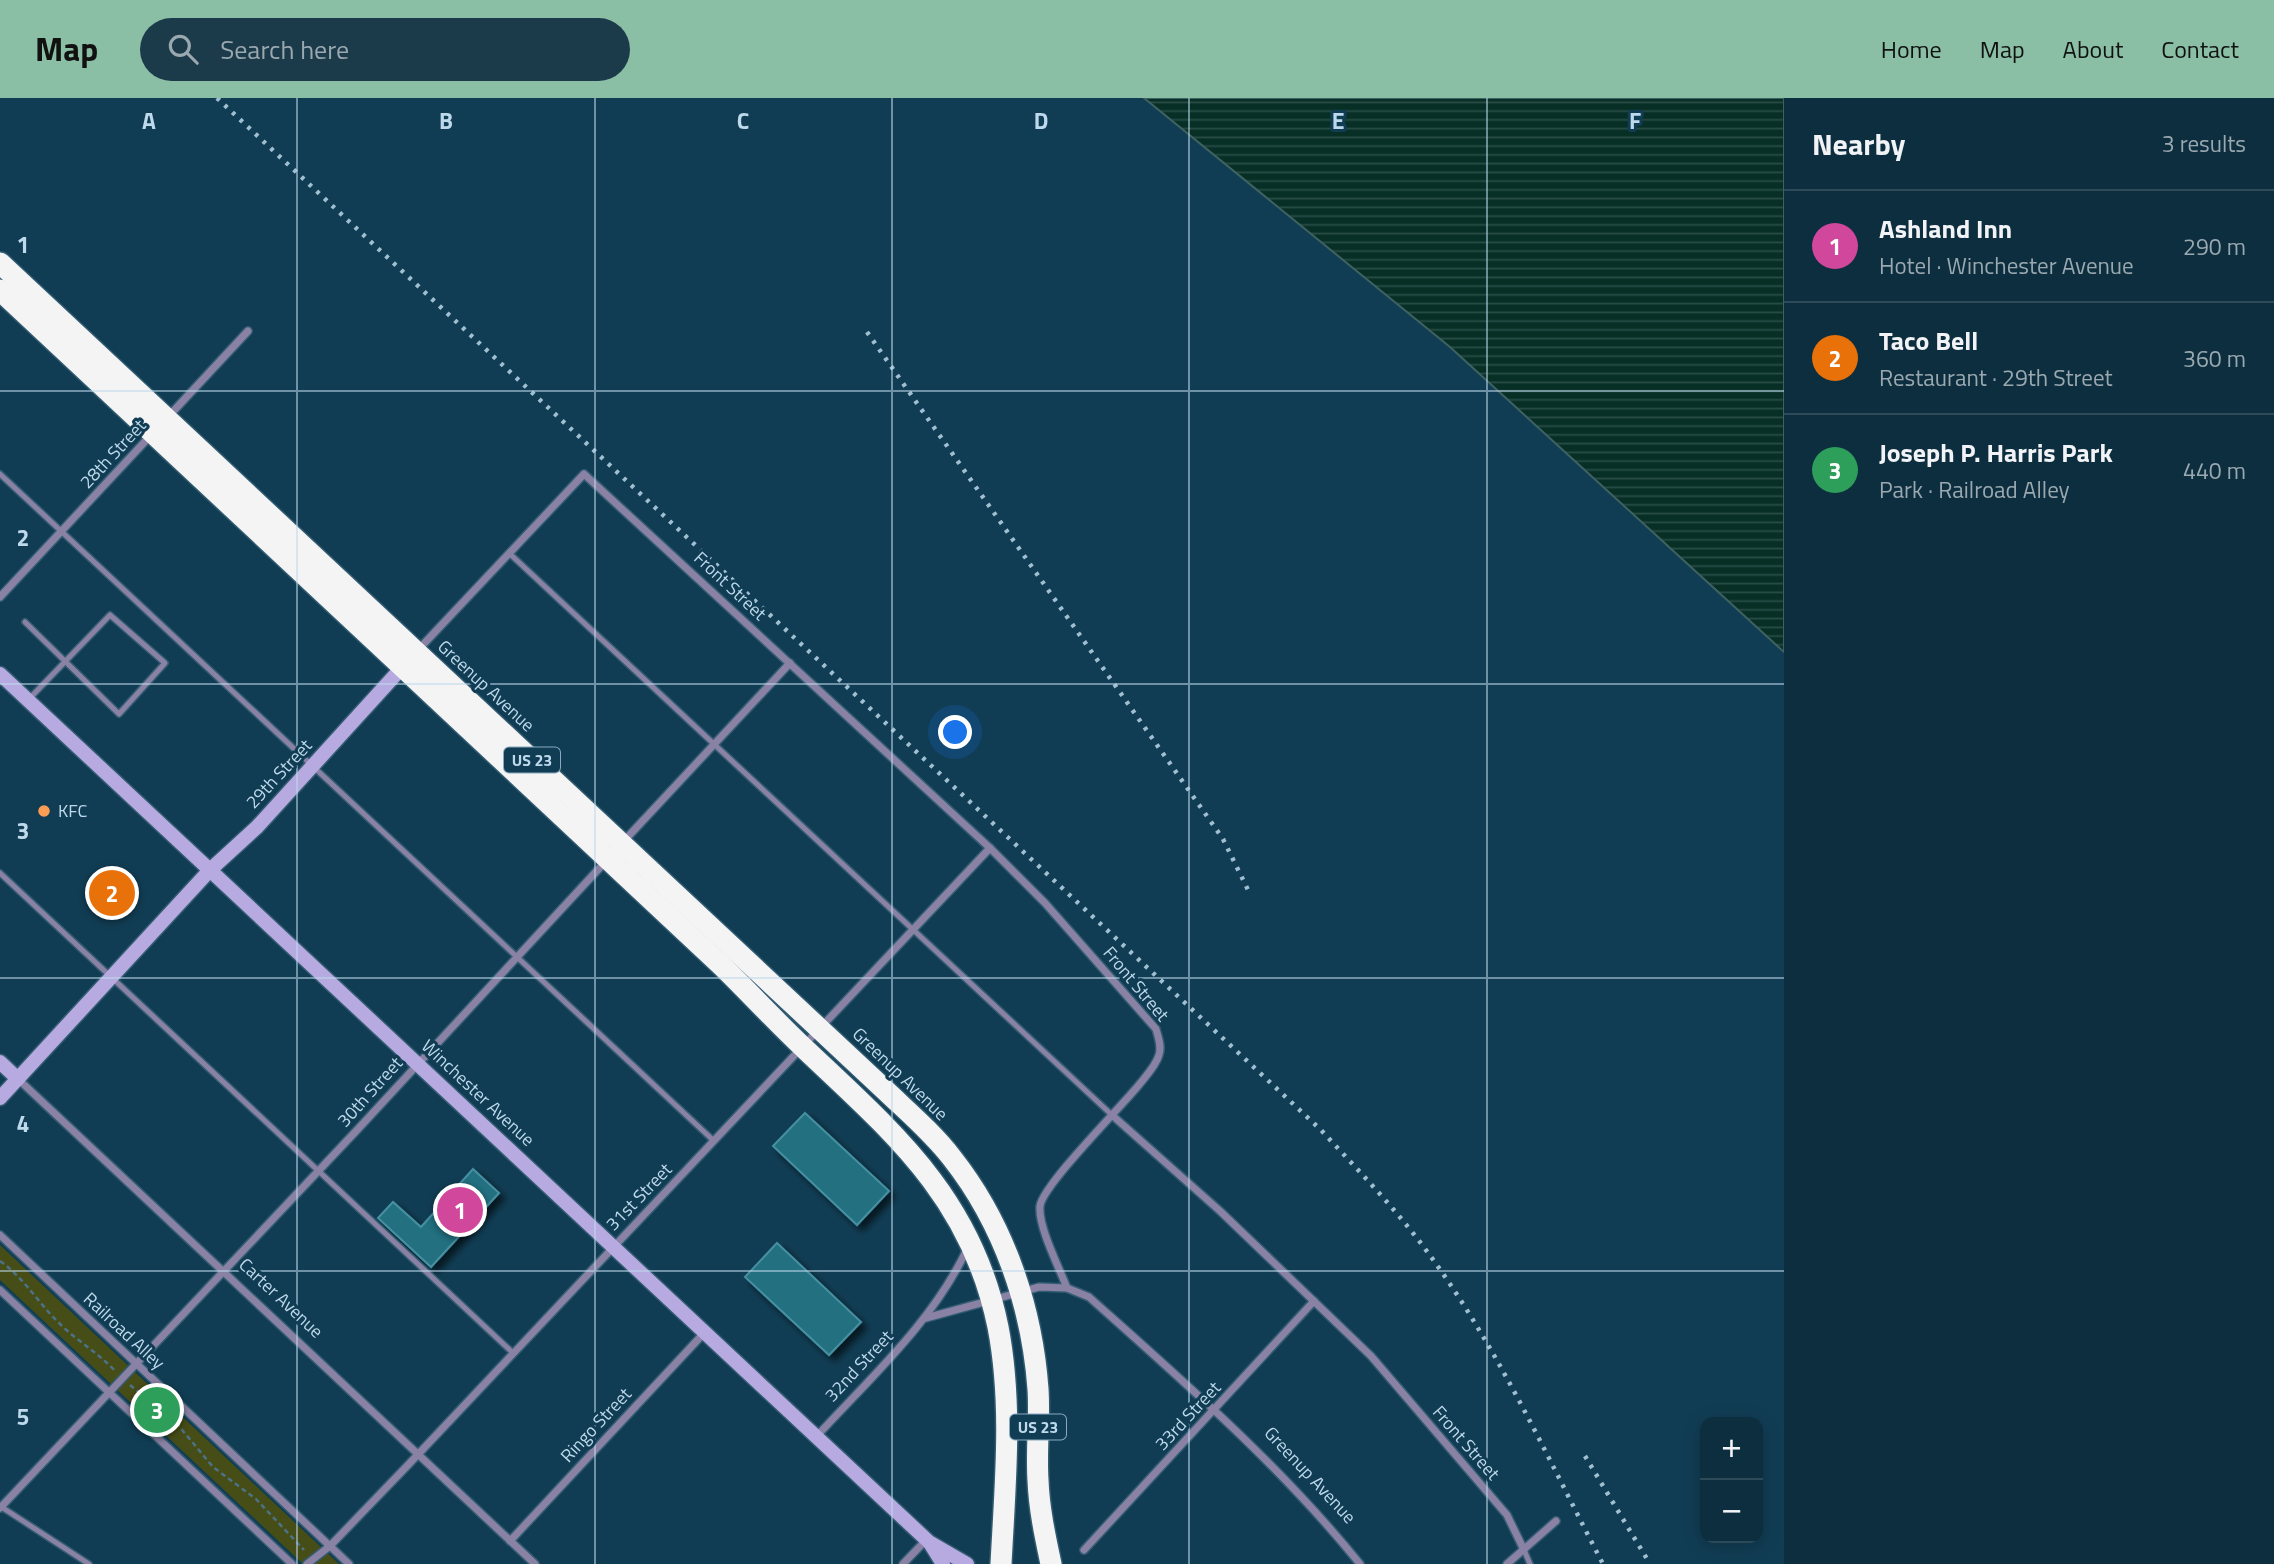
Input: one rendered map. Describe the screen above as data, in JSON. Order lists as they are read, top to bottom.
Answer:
{
  "streets": {
    "highway": ["Greenup Avenue", "US 23"],
    "main road": ["29th Street", "Winchester Avenue", "Carter Avenue"],
    "street": [
      "28th Street",
      "Front Street",
      "30th Street",
      "31st Street",
      "Railroad Alley",
      "32nd Street",
      "33rd Street",
      "Ringo Street"
    ]
  },
  "crossings": [
    ["28th Street", "Greenup Avenue"],
    ["Front Street", "29th Street"],
    ["Front Street", "30th Street"],
    ["Front Street", "31st Street"],
    ["Front Street", "33rd Street"],
    ["Greenup Avenue", "US 23"],
    ["Greenup Avenue", "29th Street"],
    ["Greenup Avenue", "30th Street"],
    ["Greenup Avenue", "31st Street"],
    ["Greenup Avenue", "32nd Street"],
    ["Greenup Avenue", "33rd Street"],
    ["29th Street", "Winchester Avenue"],
    ["29th Street", "Carter Avenue"],
    ["30th Street", "Winchester Avenue"],
    ["30th Street", "Carter Avenue"],
    ["30th Street", "Railroad Alley"],
    ["Winchester Avenue", "31st Street"],
    ["Winchester Avenue", "32nd Street"],
    ["Winchester Avenue", "Ringo Street"],
    ["31st Street", "Carter Avenue"],
    ["31st Street", "Railroad Alley"],
    ["Carter Avenue", "Ringo Street"]
  ],
  "places": ["KFC"],
  "page": {
    "header": "Map",
    "search": "Search here",
    "nav": [
      "Home",
      "Map",
      "About",
      "Contact"
    ],
    "heading": ["Nearby", "3 results"],
    "list": [
      {
        "mark": "1",
        "name": "Ashland Inn",
        "note": "Hotel · Winchester Avenue",
        "value": "290 m"
      },
      {
        "mark": "2",
        "name": "Taco Bell",
        "note": "Restaurant · 29th Street",
        "value": "360 m"
      },
      {
        "mark": "3",
        "name": "Joseph P. Harris Park",
        "note": "Park · Railroad Alley",
        "value": "440 m"
      }
    ],
    "pins": ["2", "1", "3"],
    "map_buttons": ["+", "−"]
  },
  "grid": {
    "columns": [
      "A",
      "B",
      "C",
      "D",
      "E",
      "F"
    ],
    "rows": [
      "1",
      "2",
      "3",
      "4",
      "5"
    ]
  }
}
